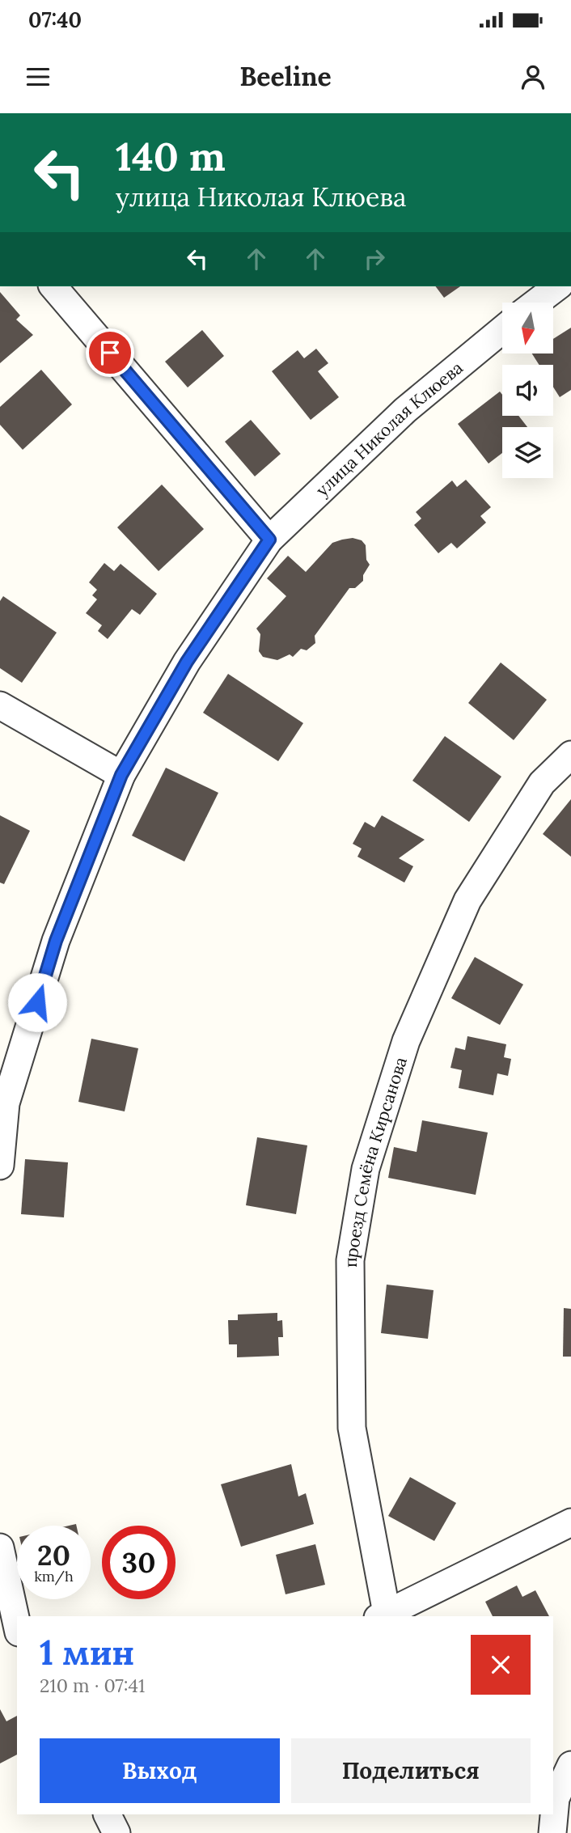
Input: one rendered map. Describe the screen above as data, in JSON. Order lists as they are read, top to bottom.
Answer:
{
  "streets": {
    "street": ["улица Николая Клюева", "проезд Семёна Кирсанова"]
  },
  "north": "bottom",
  "page": {
    "status": "07:40",
    "header": "Beeline",
    "turn": ["140 m", "улица Николая Клюева"],
    "speed": "20 km/h",
    "limit": "30",
    "heading": ["1 мин", "210 m · 07:41"],
    "buttons": ["Выход", "Поделиться"]
  }
}
